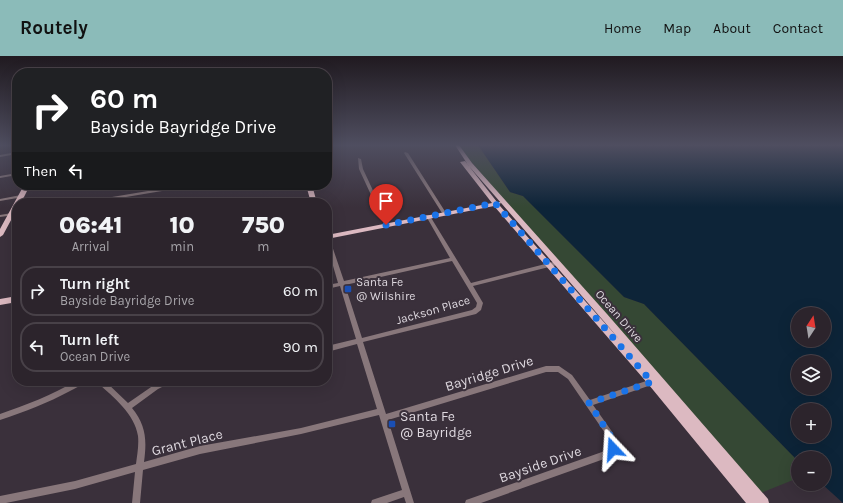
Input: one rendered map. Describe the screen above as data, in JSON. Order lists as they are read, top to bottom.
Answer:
{
  "streets": {
    "main road": ["Ocean Drive"],
    "street": [
      "Jackson Place",
      "Bayridge Drive",
      "Grant Place",
      "Bayside Drive"
    ]
  },
  "crossings": [
    ["Jackson Place", "Ocean Drive"],
    ["Bayridge Drive", "Grant Place"],
    ["Bayridge Drive", "Bayside Drive"]
  ],
  "places": {
    "transit": ["Santa Fe @ Wilshire", "Santa Fe @ Bayridge"]
  },
  "north": "top",
  "page": {
    "header": "Routely",
    "nav": [
      "Home",
      "Map",
      "About",
      "Contact"
    ],
    "turn": ["60 m", "Bayside Bayridge Drive"],
    "then": "Then",
    "eta": [
      "06:41",
      "Arrival",
      "10",
      "min",
      "750",
      "m"
    ],
    "list": [
      {
        "name": "Turn right",
        "note": "Bayside Bayridge Drive",
        "value": "60 m"
      },
      {
        "name": "Turn left",
        "note": "Ocean Drive",
        "value": "90 m"
      }
    ],
    "map_buttons": ["+", "−"]
  }
}
